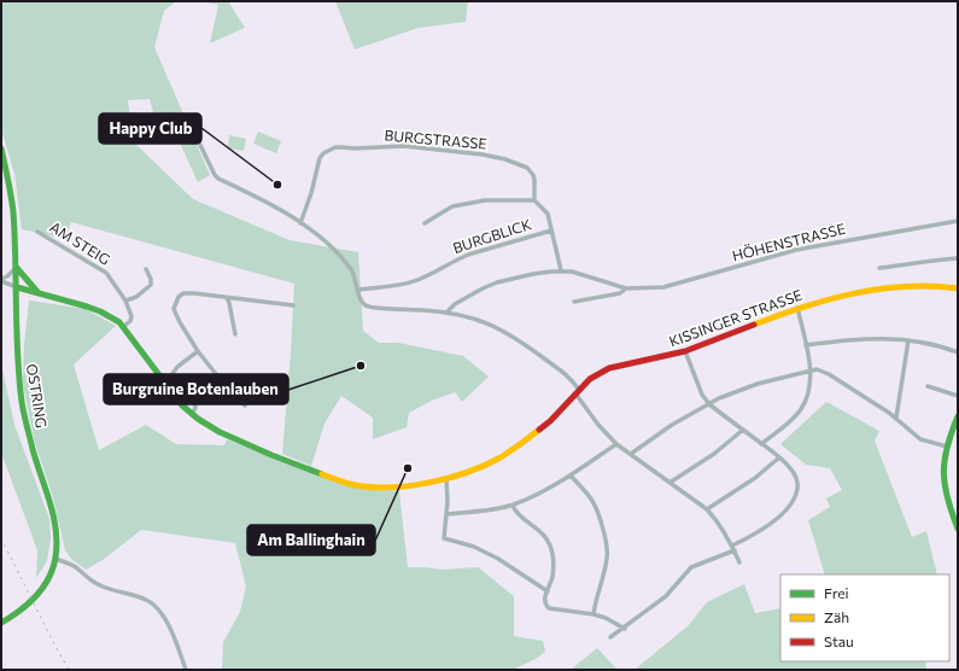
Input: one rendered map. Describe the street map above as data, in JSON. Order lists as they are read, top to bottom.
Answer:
{
  "streets": {
    "street": [
      "BURGSTRASSE",
      "BURGBLICK",
      "HÖHENSTRASSE",
      "AM STEIG",
      "KISSINGER STRASSE",
      "OSTRING"
    ]
  },
  "crossings": [
    ["AM STEIG", "KISSINGER STRASSE"],
    ["KISSINGER STRASSE", "OSTRING"]
  ],
  "places": ["Happy Club", "Burgruine Botenlauben", "Am Ballinghain"],
  "legend": ["Frei", "Zäh", "Stau"]
}
